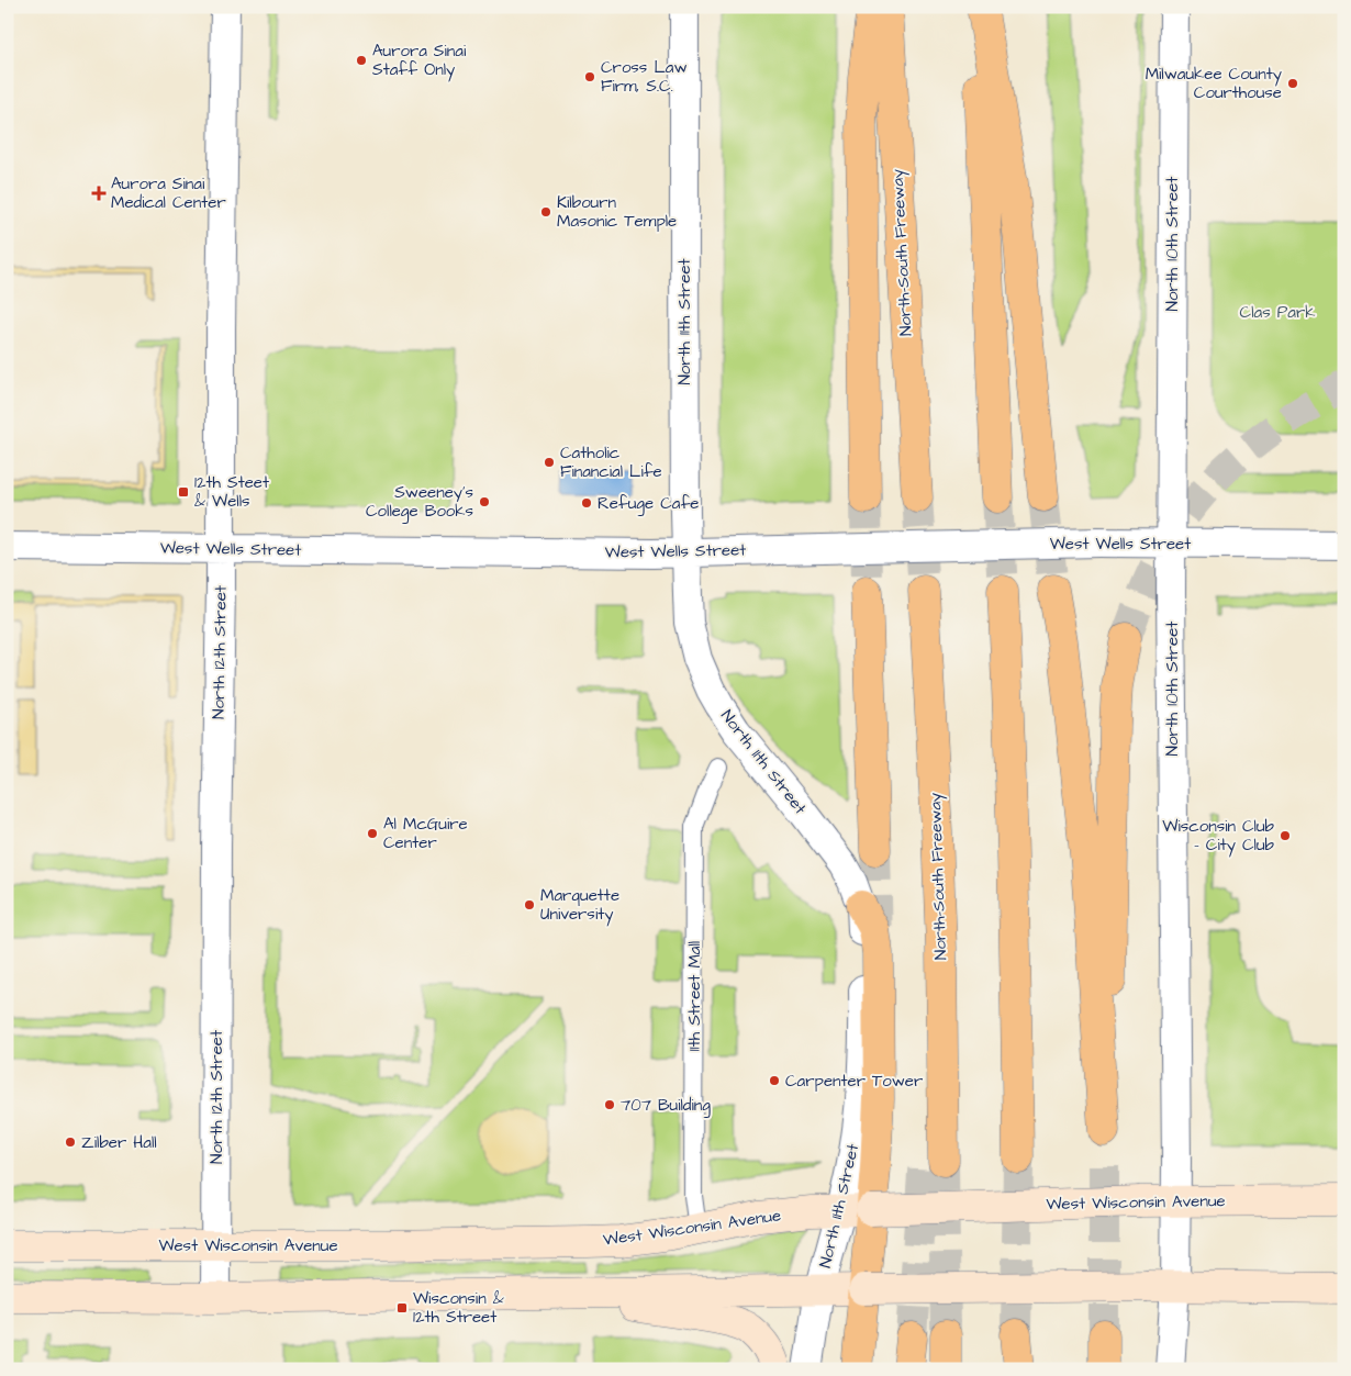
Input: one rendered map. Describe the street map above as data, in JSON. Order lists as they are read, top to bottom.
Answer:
{
  "streets": {
    "highway": ["North-South Freeway"],
    "main road": ["West Wisconsin Avenue"],
    "street": [
      "North 10th Street",
      "North 11th Street",
      "West Wells Street",
      "North 12th Street",
      "11th Street Mall"
    ]
  },
  "crossings": [
    ["North 10th Street", "West Wells Street"],
    ["North 10th Street", "West Wisconsin Avenue"],
    ["North 11th Street", "West Wells Street"],
    ["North 11th Street", "West Wisconsin Avenue"],
    ["West Wells Street", "North 12th Street"],
    ["North 12th Street", "West Wisconsin Avenue"],
    ["11th Street Mall", "West Wisconsin Avenue"]
  ],
  "parks": ["Clas Park"],
  "places": {
    "other": [
      "Aurora Sinai Staff Only",
      "Cross Law Firm, S.C.",
      "Milwaukee County Courthouse",
      "Kilbourn Masonic Temple",
      "Catholic Financial Life",
      "Sweeney's College Books",
      "Refuge Cafe",
      "Al McGuire Center",
      "Wisconsin Club - City Club",
      "Marquette University",
      "Carpenter Tower",
      "707 Building",
      "Zilber Hall"
    ],
    "health": ["Aurora Sinai Medical Center"],
    "transit": ["12th Steet & Wells", "Wisconsin & 12th Street"]
  }
}
